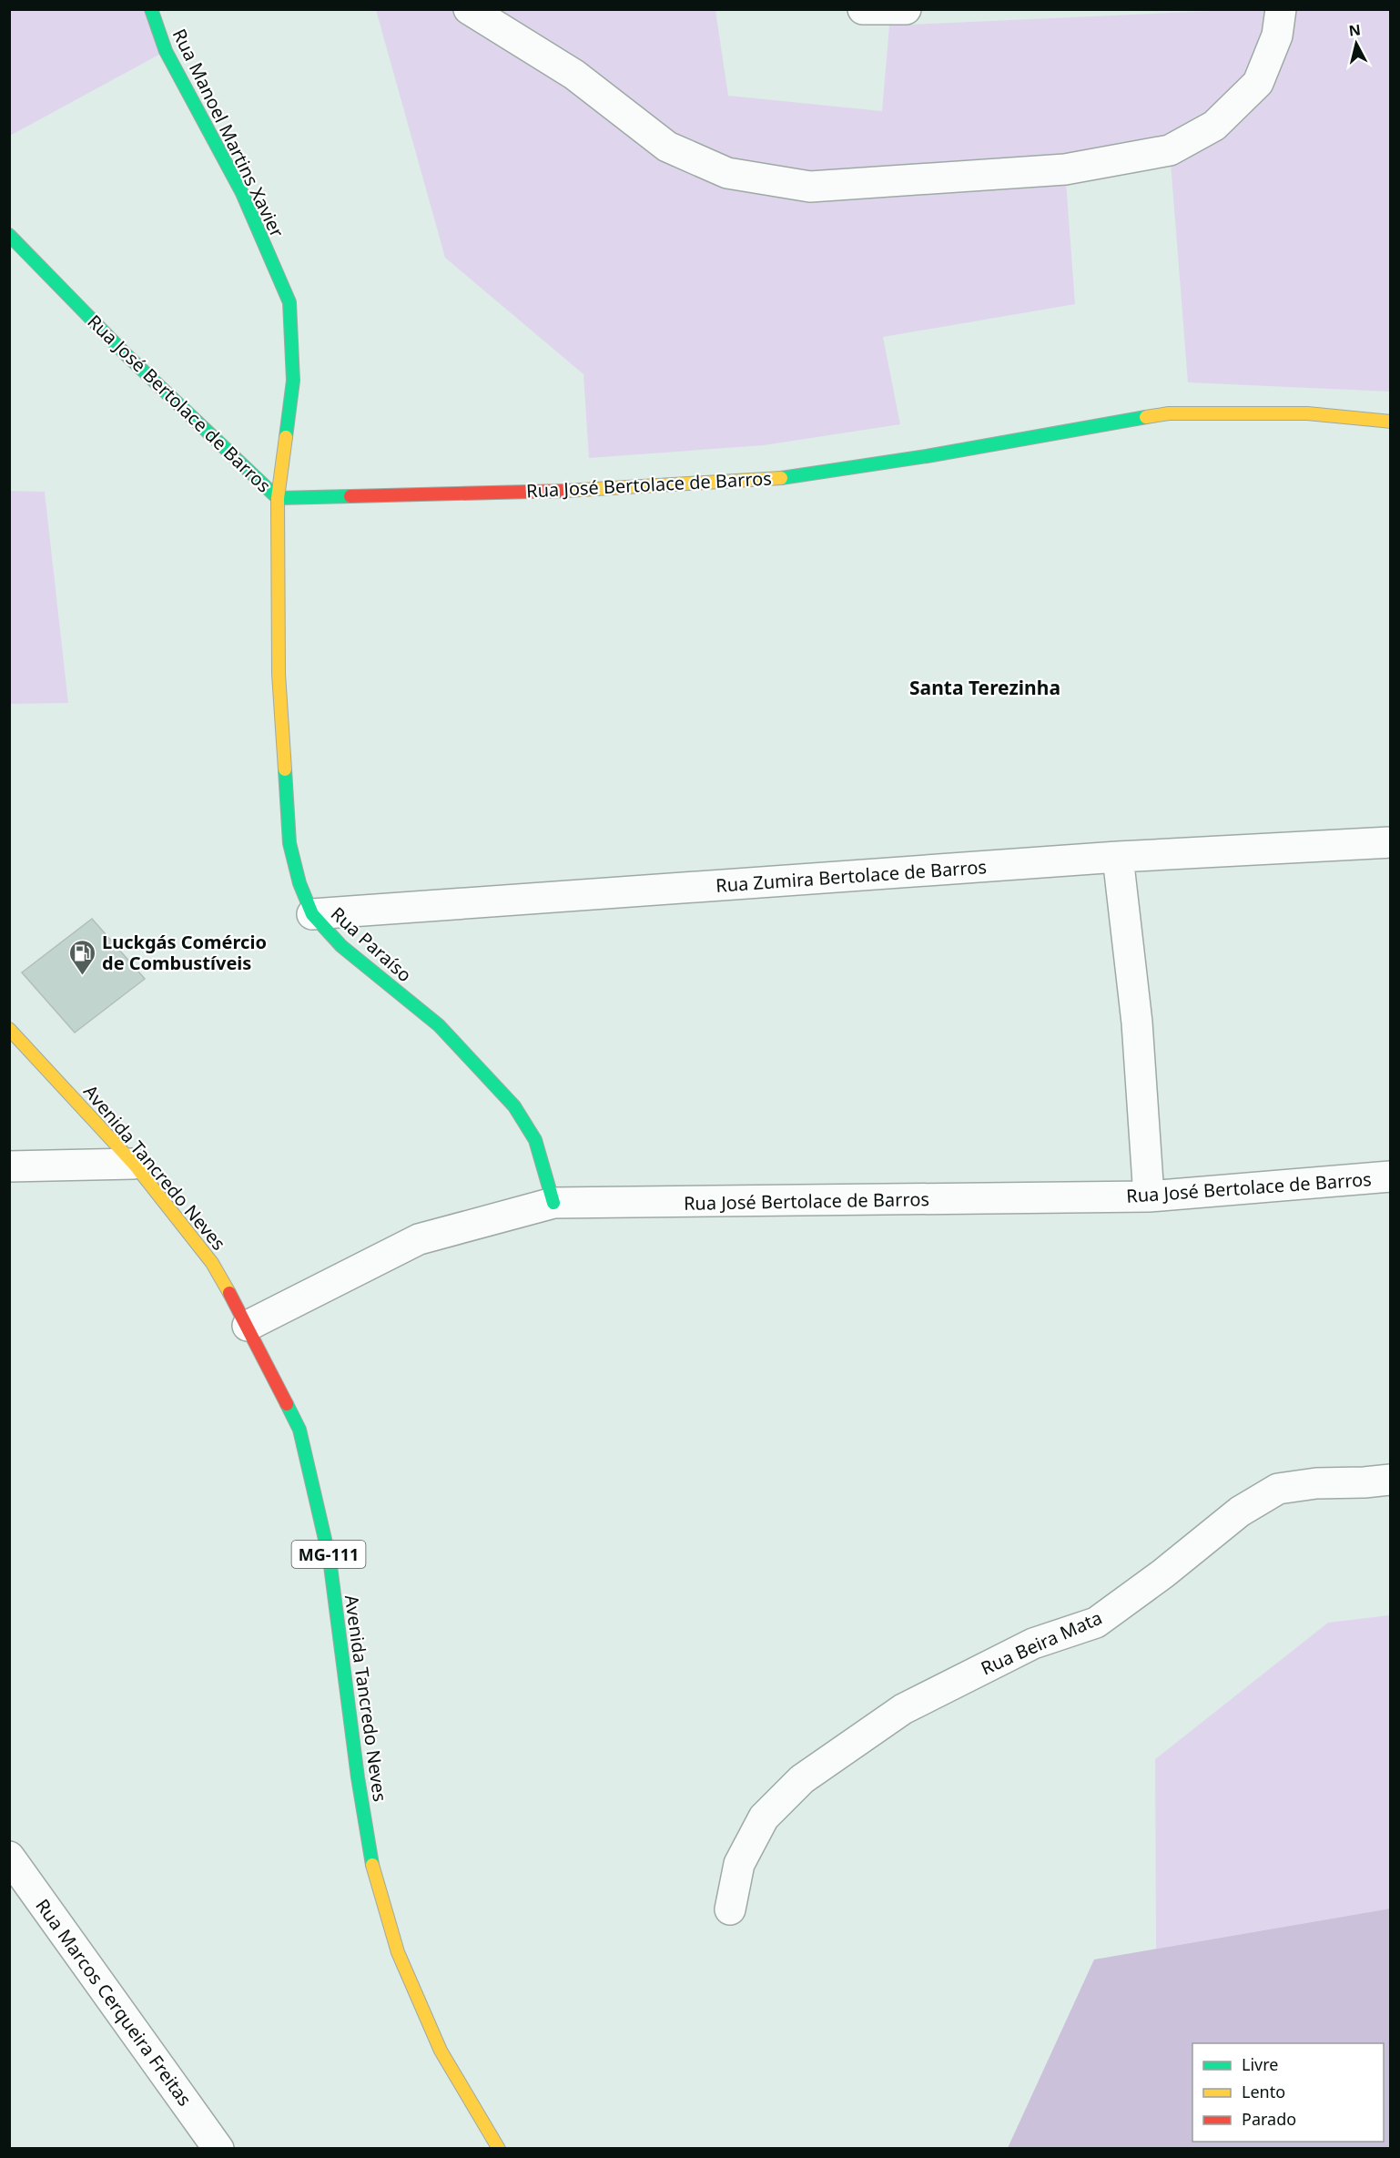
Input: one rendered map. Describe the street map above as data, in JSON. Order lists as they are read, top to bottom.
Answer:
{
  "streets": {
    "street": [
      "Rua Manoel Martins Xavier",
      "Rua José Bertolace de Barros",
      "Rua Zumira Bertolace de Barros",
      "Rua Paraíso",
      "Avenida Tancredo Neves",
      "MG-111",
      "Rua Beira Mata",
      "Rua Marcos Cerqueira Freitas"
    ]
  },
  "crossings": [
    ["Rua Manoel Martins Xavier", "Rua José Bertolace de Barros"],
    ["Rua Manoel Martins Xavier", "Rua Paraíso"],
    ["Rua José Bertolace de Barros", "Rua Paraíso"],
    ["Rua José Bertolace de Barros", "Avenida Tancredo Neves"],
    ["Rua Zumira Bertolace de Barros", "Rua Paraíso"]
  ],
  "districts": ["Santa Terezinha"],
  "places": {
    "fuel station": ["Luckgás Comércio de Combustíveis"]
  },
  "legend": ["Livre", "Lento", "Parado"],
  "north": "top"
}
